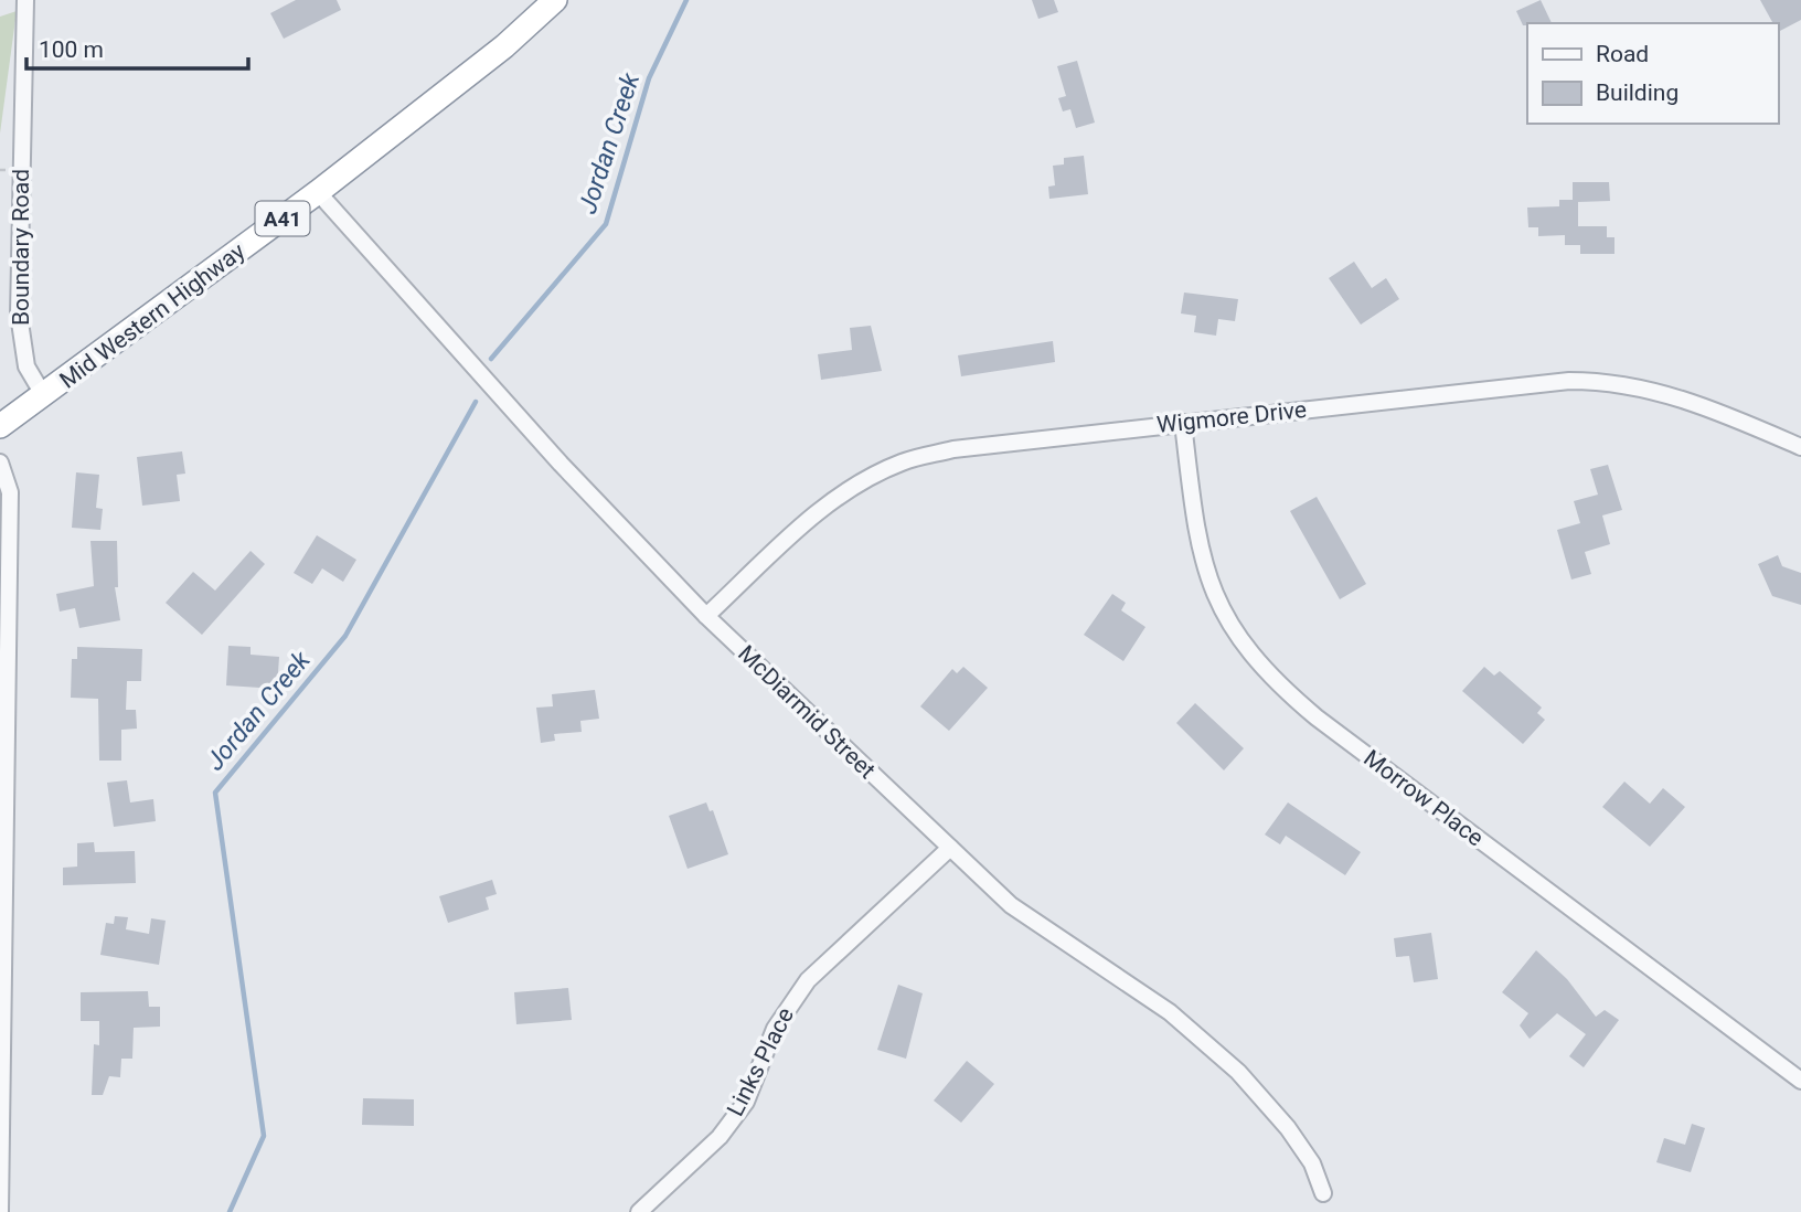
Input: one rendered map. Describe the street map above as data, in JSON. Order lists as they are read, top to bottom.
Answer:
{
  "streets": {
    "highway": ["A41", "Mid Western Highway"],
    "street": [
      "Boundary Road",
      "Wigmore Drive",
      "McDiarmid Street",
      "Morrow Place",
      "Links Place"
    ]
  },
  "crossings": [
    ["Boundary Road", "Mid Western Highway"],
    ["Mid Western Highway", "McDiarmid Street"],
    ["Wigmore Drive", "McDiarmid Street"],
    ["Wigmore Drive", "Morrow Place"],
    ["McDiarmid Street", "Links Place"]
  ],
  "water": ["Jordan Creek"],
  "legend": ["Road", "Building"],
  "scale_bar": "100 m"
}
